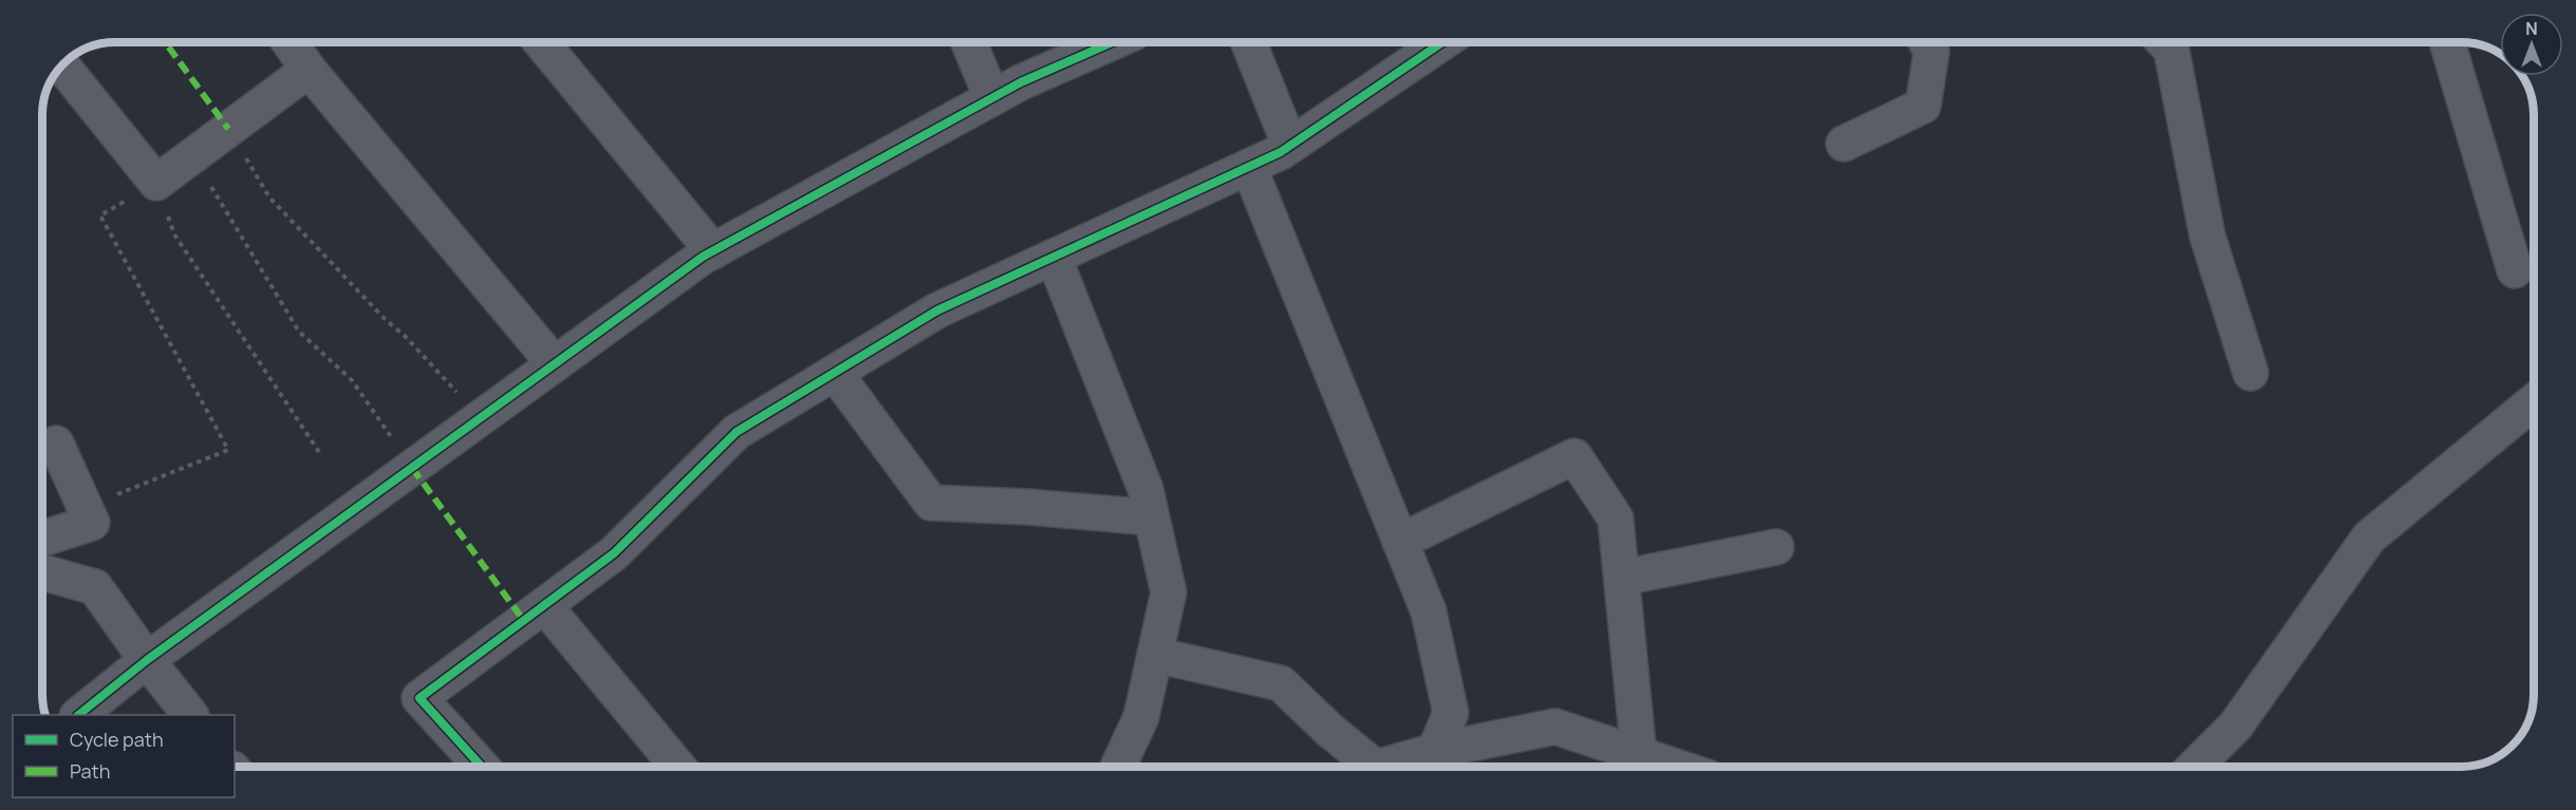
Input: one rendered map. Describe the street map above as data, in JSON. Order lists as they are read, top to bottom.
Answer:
{
  "legend": ["Cycle path", "Path"],
  "north": "top"
}
